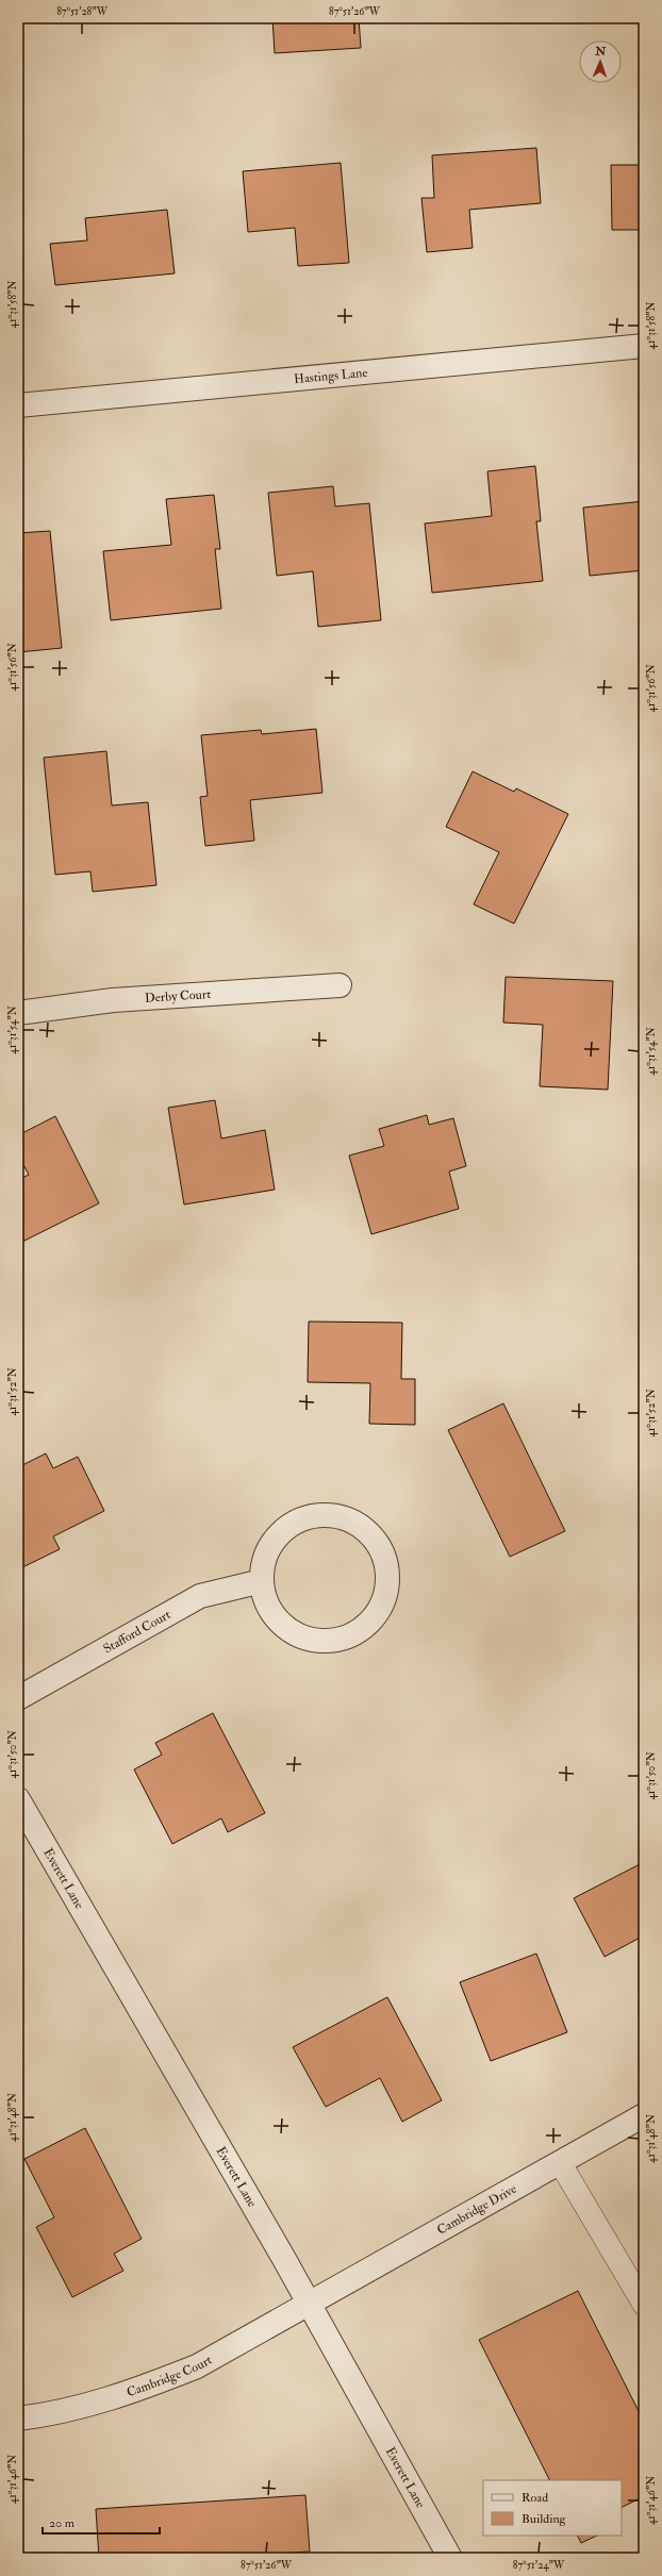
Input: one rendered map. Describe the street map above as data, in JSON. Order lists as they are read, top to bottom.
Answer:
{
  "streets": {
    "street": [
      "Hastings Lane",
      "Derby Court",
      "Stafford Court",
      "Everett Lane",
      "Cambridge Drive",
      "Cambridge Court"
    ]
  },
  "crossings": [
    ["Everett Lane", "Cambridge Drive"],
    ["Everett Lane", "Cambridge Court"],
    ["Cambridge Drive", "Cambridge Court"]
  ],
  "legend": ["Road", "Building"],
  "scale_bar": "20 m",
  "north": "top",
  "coordinates": [
    "87°51'28\"W",
    "87°51'26\"W",
    "41°31'58\"N",
    "41°31'56\"N",
    "41°31'54\"N",
    "41°31'52\"N",
    "41°31'50\"N",
    "41°31'48\"N",
    "41°31'46\"N",
    "87°51'24\"W"
  ]
}
